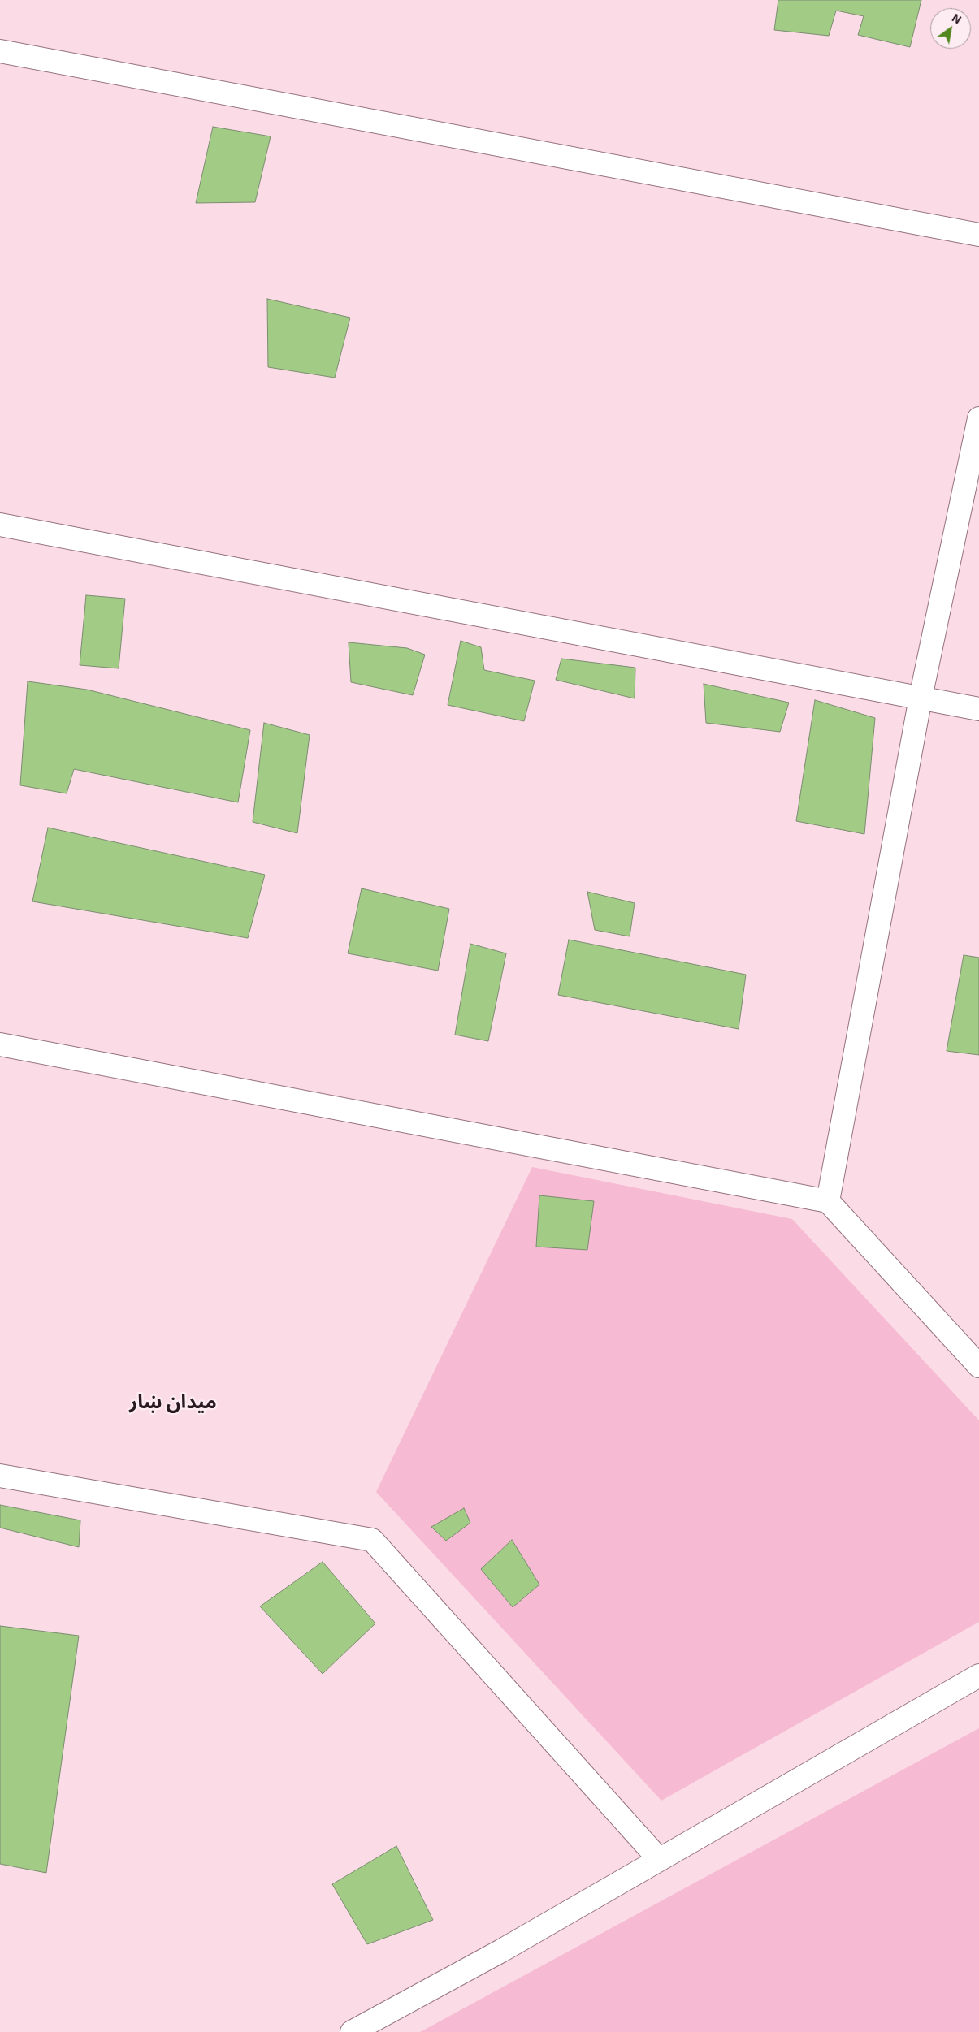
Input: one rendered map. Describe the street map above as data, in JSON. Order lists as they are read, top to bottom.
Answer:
{
  "districts": ["میدان ښار"],
  "north": "top right"
}
